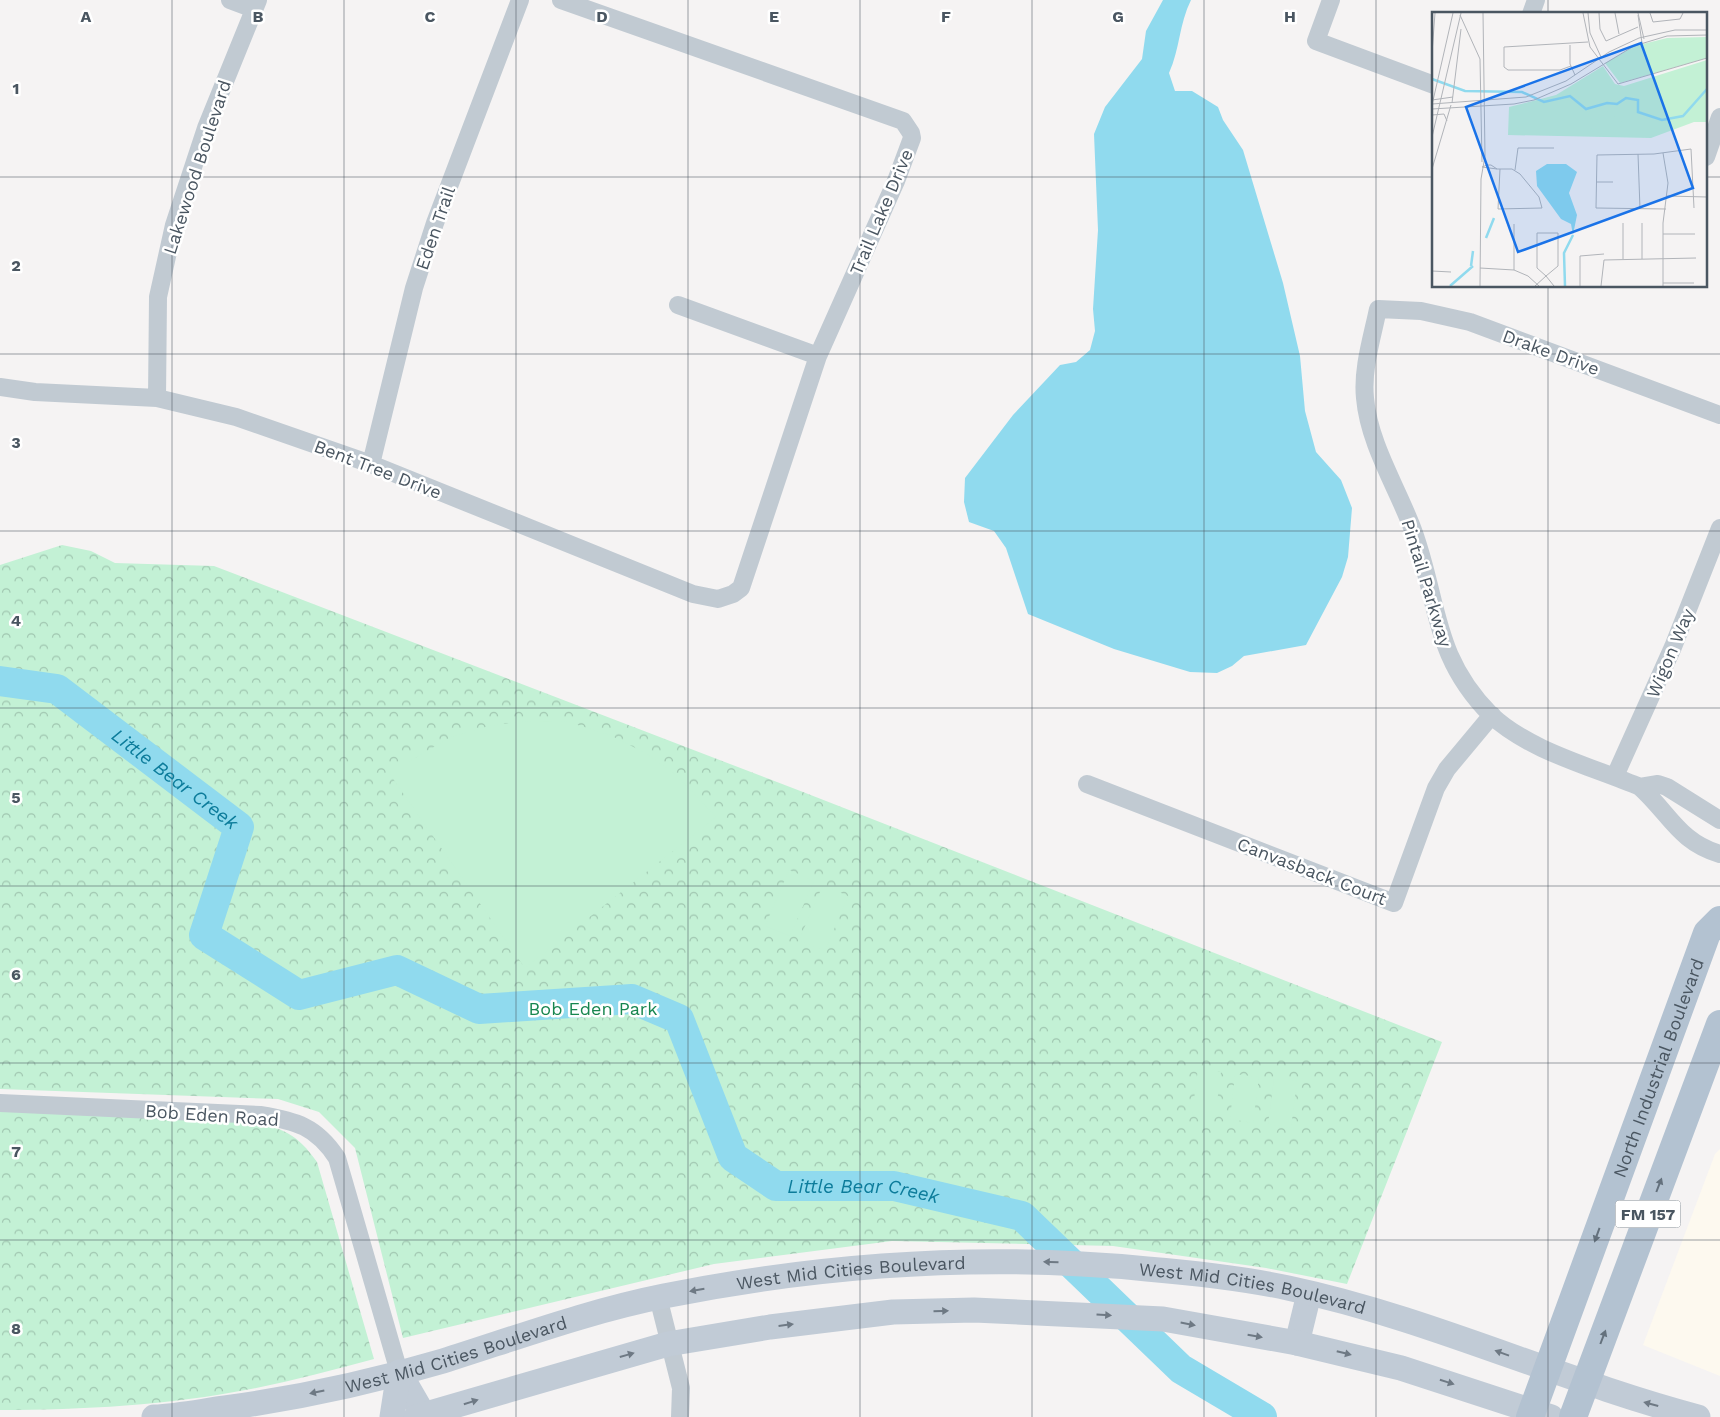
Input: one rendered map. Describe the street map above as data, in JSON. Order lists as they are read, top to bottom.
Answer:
{
  "streets": {
    "main road": ["North Industrial Boulevard", "FM 157", "West Mid Cities Boulevard"],
    "street": [
      "Lakewood Boulevard",
      "Trail Lake Drive",
      "Eden Trail",
      "Drake Drive",
      "Bent Tree Drive",
      "Pintail Parkway",
      "Wigon Way",
      "Canvasback Court",
      "Bob Eden Road"
    ]
  },
  "crossings": [
    ["Lakewood Boulevard", "Bent Tree Drive"],
    ["Trail Lake Drive", "Bent Tree Drive"],
    ["Eden Trail", "Bent Tree Drive"],
    ["Drake Drive", "Pintail Parkway"],
    ["Pintail Parkway", "Wigon Way"],
    ["Pintail Parkway", "Canvasback Court"],
    ["North Industrial Boulevard", "West Mid Cities Boulevard"],
    ["Bob Eden Road", "West Mid Cities Boulevard"],
    ["FM 157", "West Mid Cities Boulevard"]
  ],
  "water": ["Little Bear Creek"],
  "parks": ["Bob Eden Park"],
  "grid": {
    "columns": [
      "A",
      "B",
      "C",
      "D",
      "E",
      "F",
      "G",
      "H"
    ],
    "rows": [
      "1",
      "2",
      "3",
      "4",
      "5",
      "6",
      "7",
      "8"
    ]
  }
}
